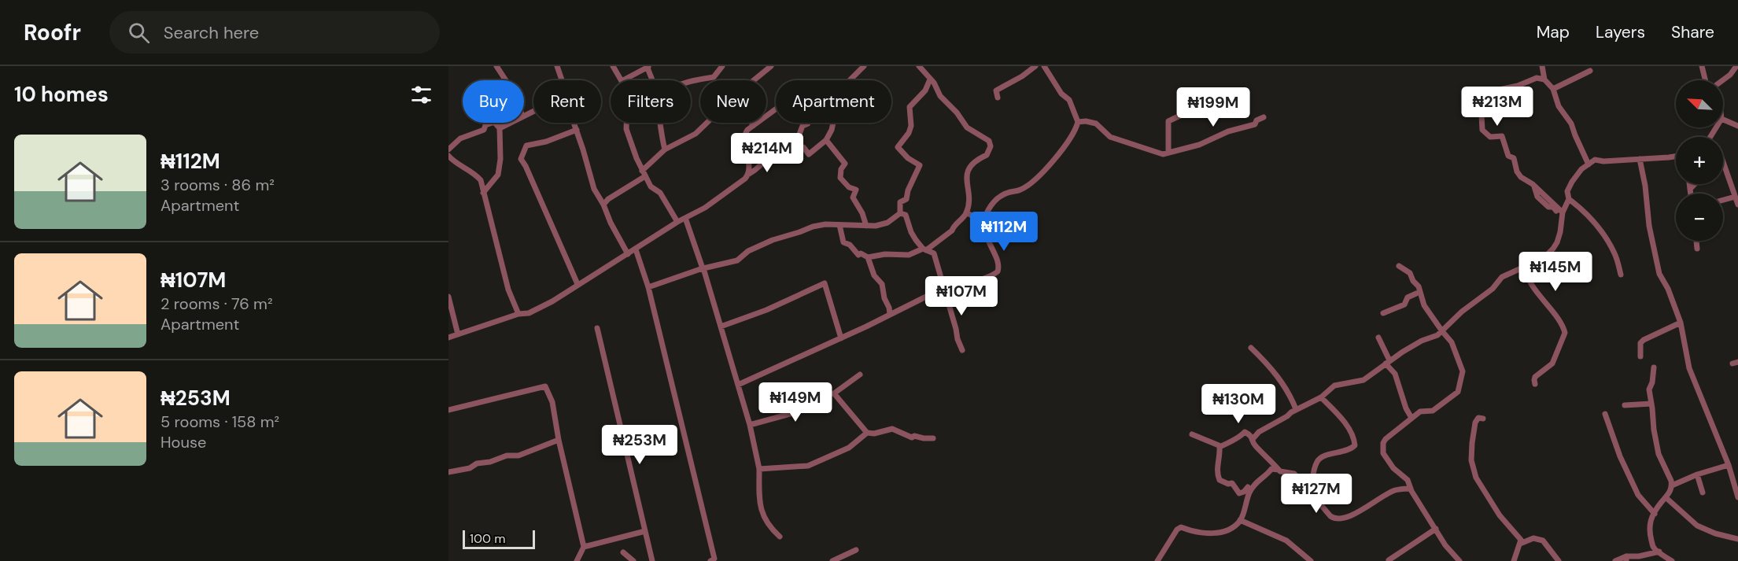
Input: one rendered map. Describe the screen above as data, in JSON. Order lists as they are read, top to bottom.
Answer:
{
  "scale_bar": "100 m",
  "north": "top left",
  "page": {
    "header": "Roofr",
    "search": "Search here",
    "nav": ["Map", "Layers", "Share"],
    "heading": "10 homes",
    "map_buttons": ["+", "−"],
    "chip": [
      "Buy",
      "Rent",
      "Filters",
      "New",
      "Apartment"
    ],
    "price": [
      "₦213M",
      "₦199M",
      "₦214M",
      "₦112M",
      "₦145M",
      "₦107M",
      "₦149M",
      "₦130M",
      "₦253M",
      "₦127M"
    ],
    "list": [
      {
        "name": "₦112M",
        "note": "3 rooms · 86 m² · Apartment"
      },
      {
        "name": "₦107M",
        "note": "2 rooms · 76 m² · Apartment"
      },
      {
        "name": "₦253M",
        "note": "5 rooms · 158 m² · House"
      }
    ],
    "scale": "100 m"
  }
}
